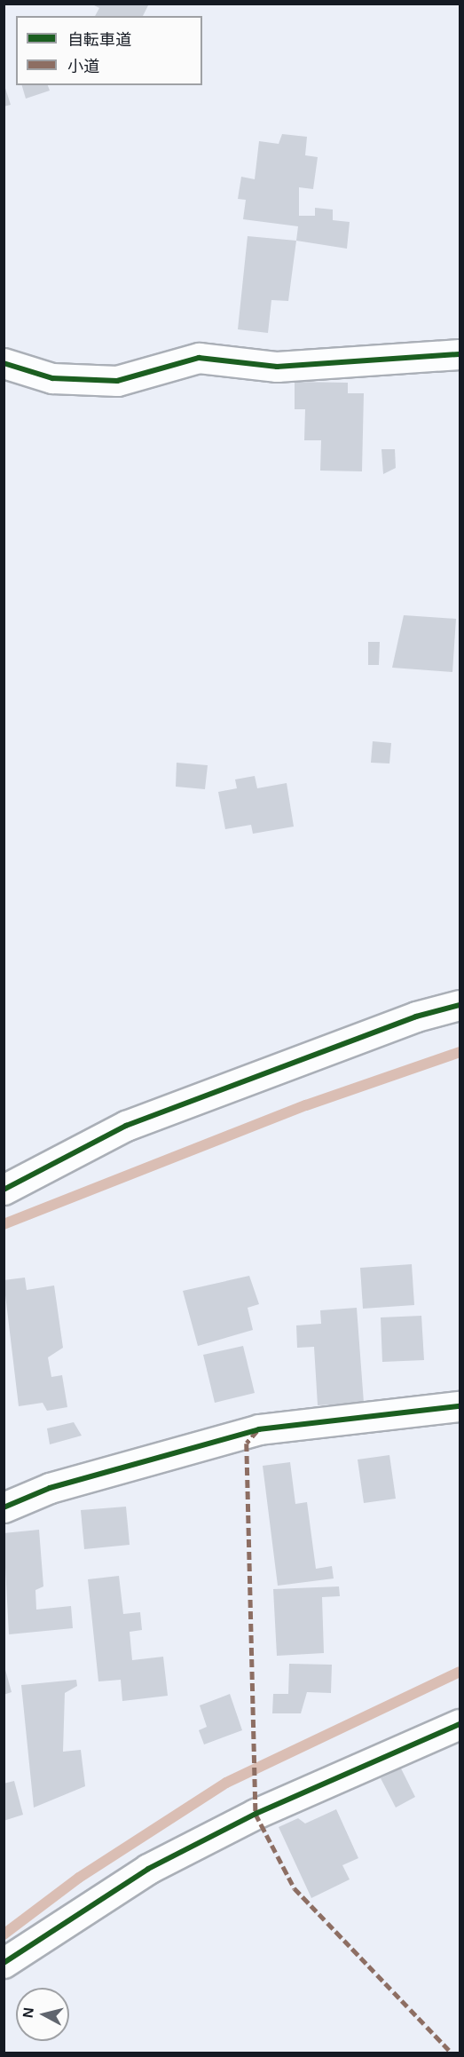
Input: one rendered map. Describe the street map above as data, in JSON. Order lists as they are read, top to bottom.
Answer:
{
  "legend": ["自転車道", "小道"],
  "north": "left"
}
